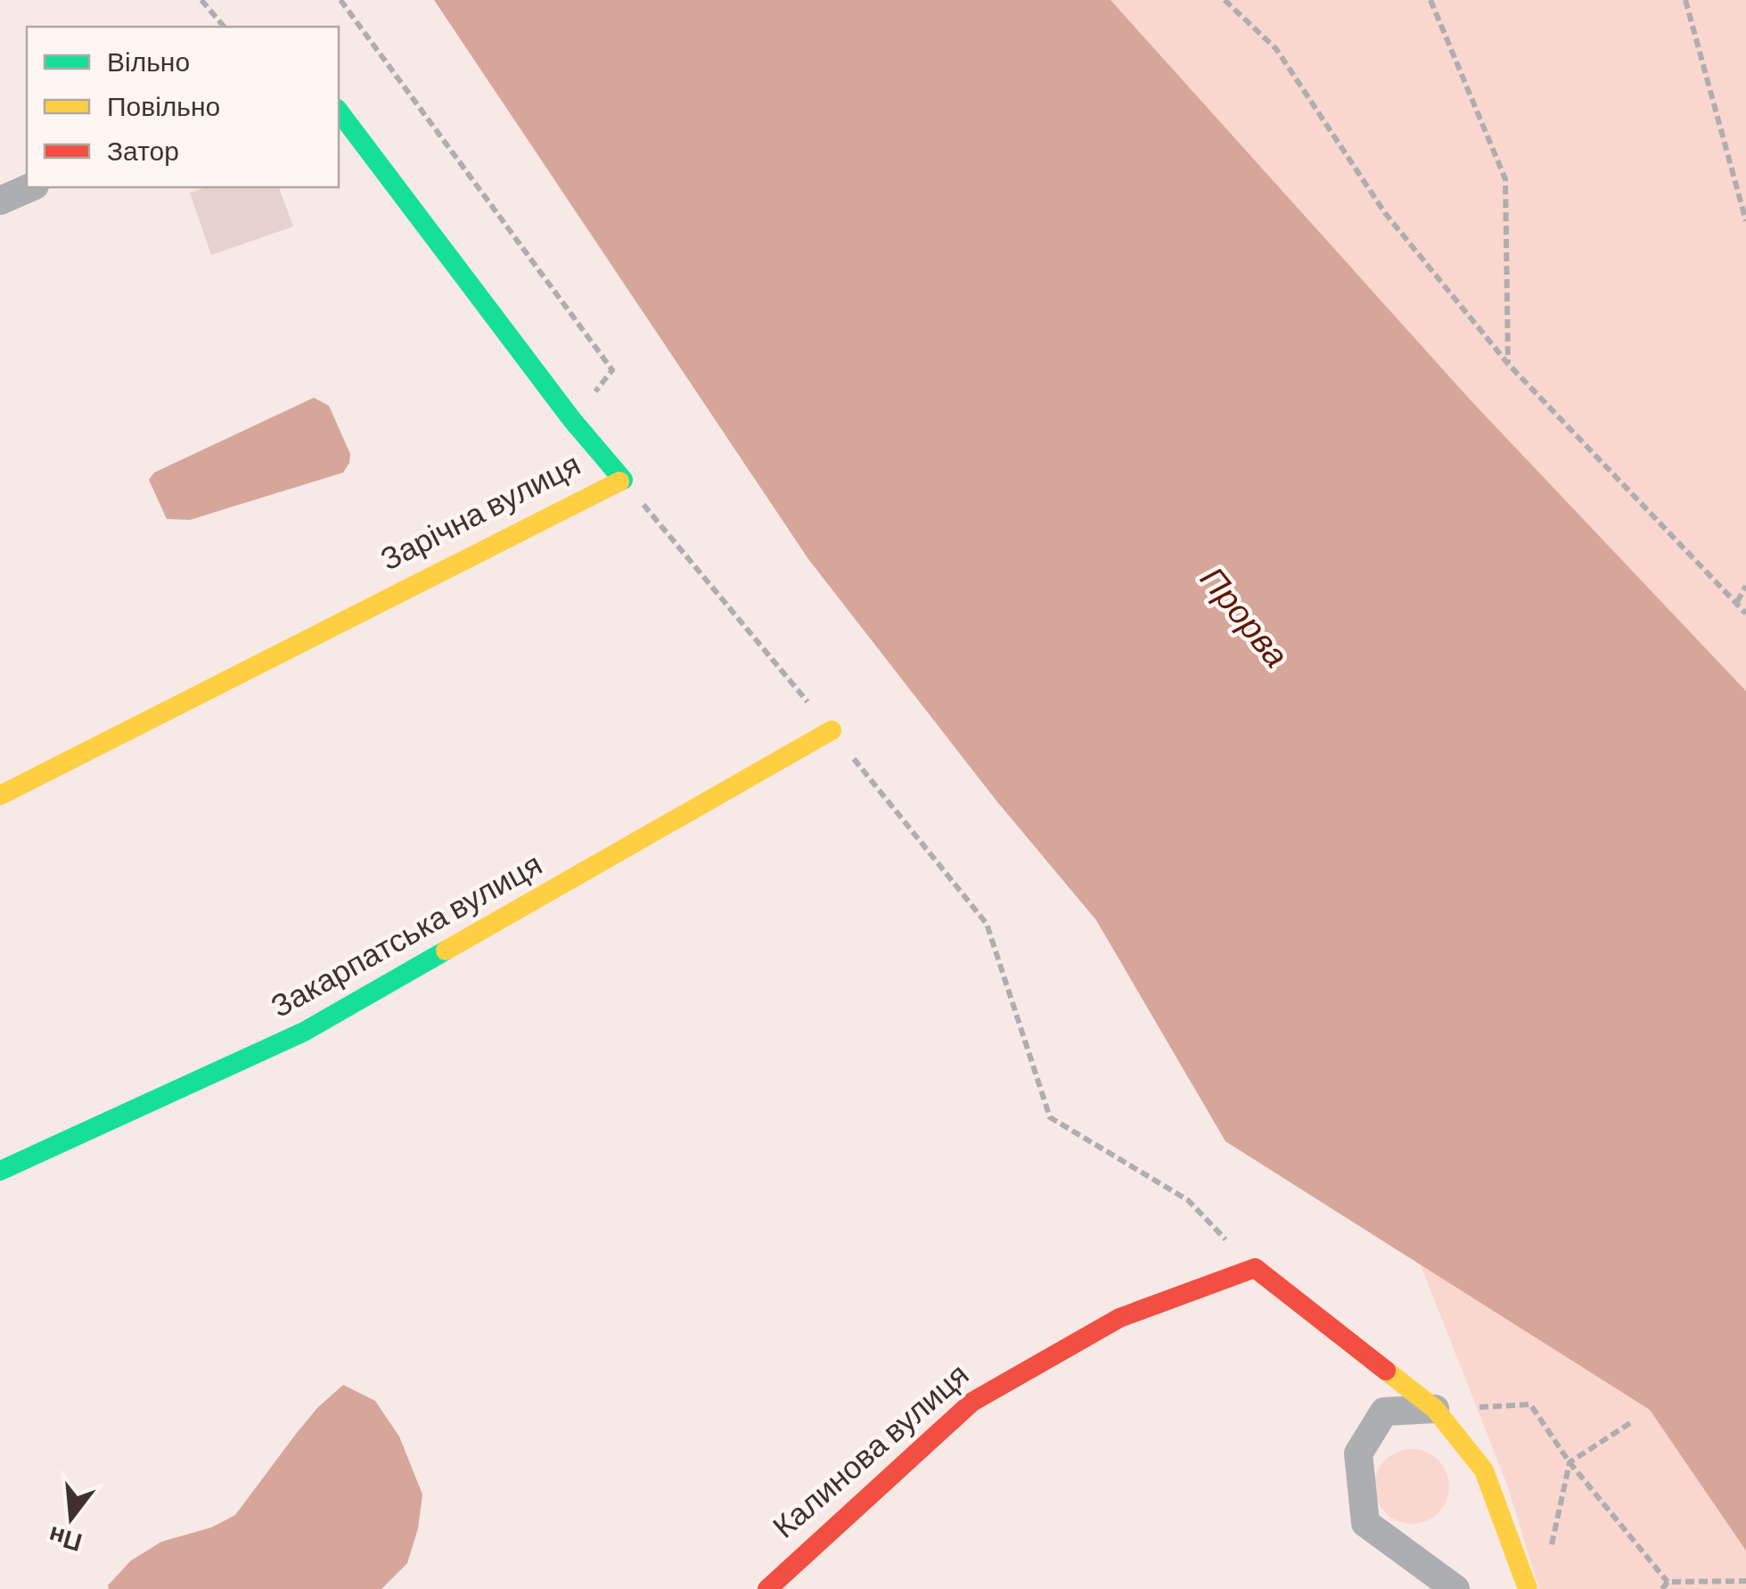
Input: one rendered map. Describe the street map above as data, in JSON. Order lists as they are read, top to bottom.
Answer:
{
  "streets": {
    "street": ["Зарічна вулиця", "Закарпатська вулиця", "Калинова вулиця"]
  },
  "water": ["Прорва"],
  "legend": ["Вільно", "Повільно", "Затор"],
  "north": "bottom"
}
